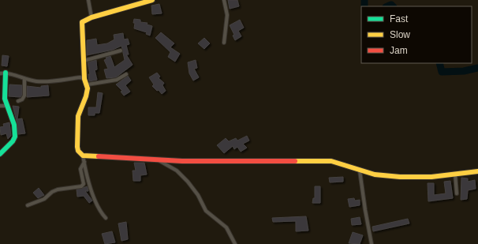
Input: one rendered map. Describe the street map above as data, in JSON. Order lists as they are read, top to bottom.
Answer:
{
  "legend": ["Fast", "Slow", "Jam"]
}
